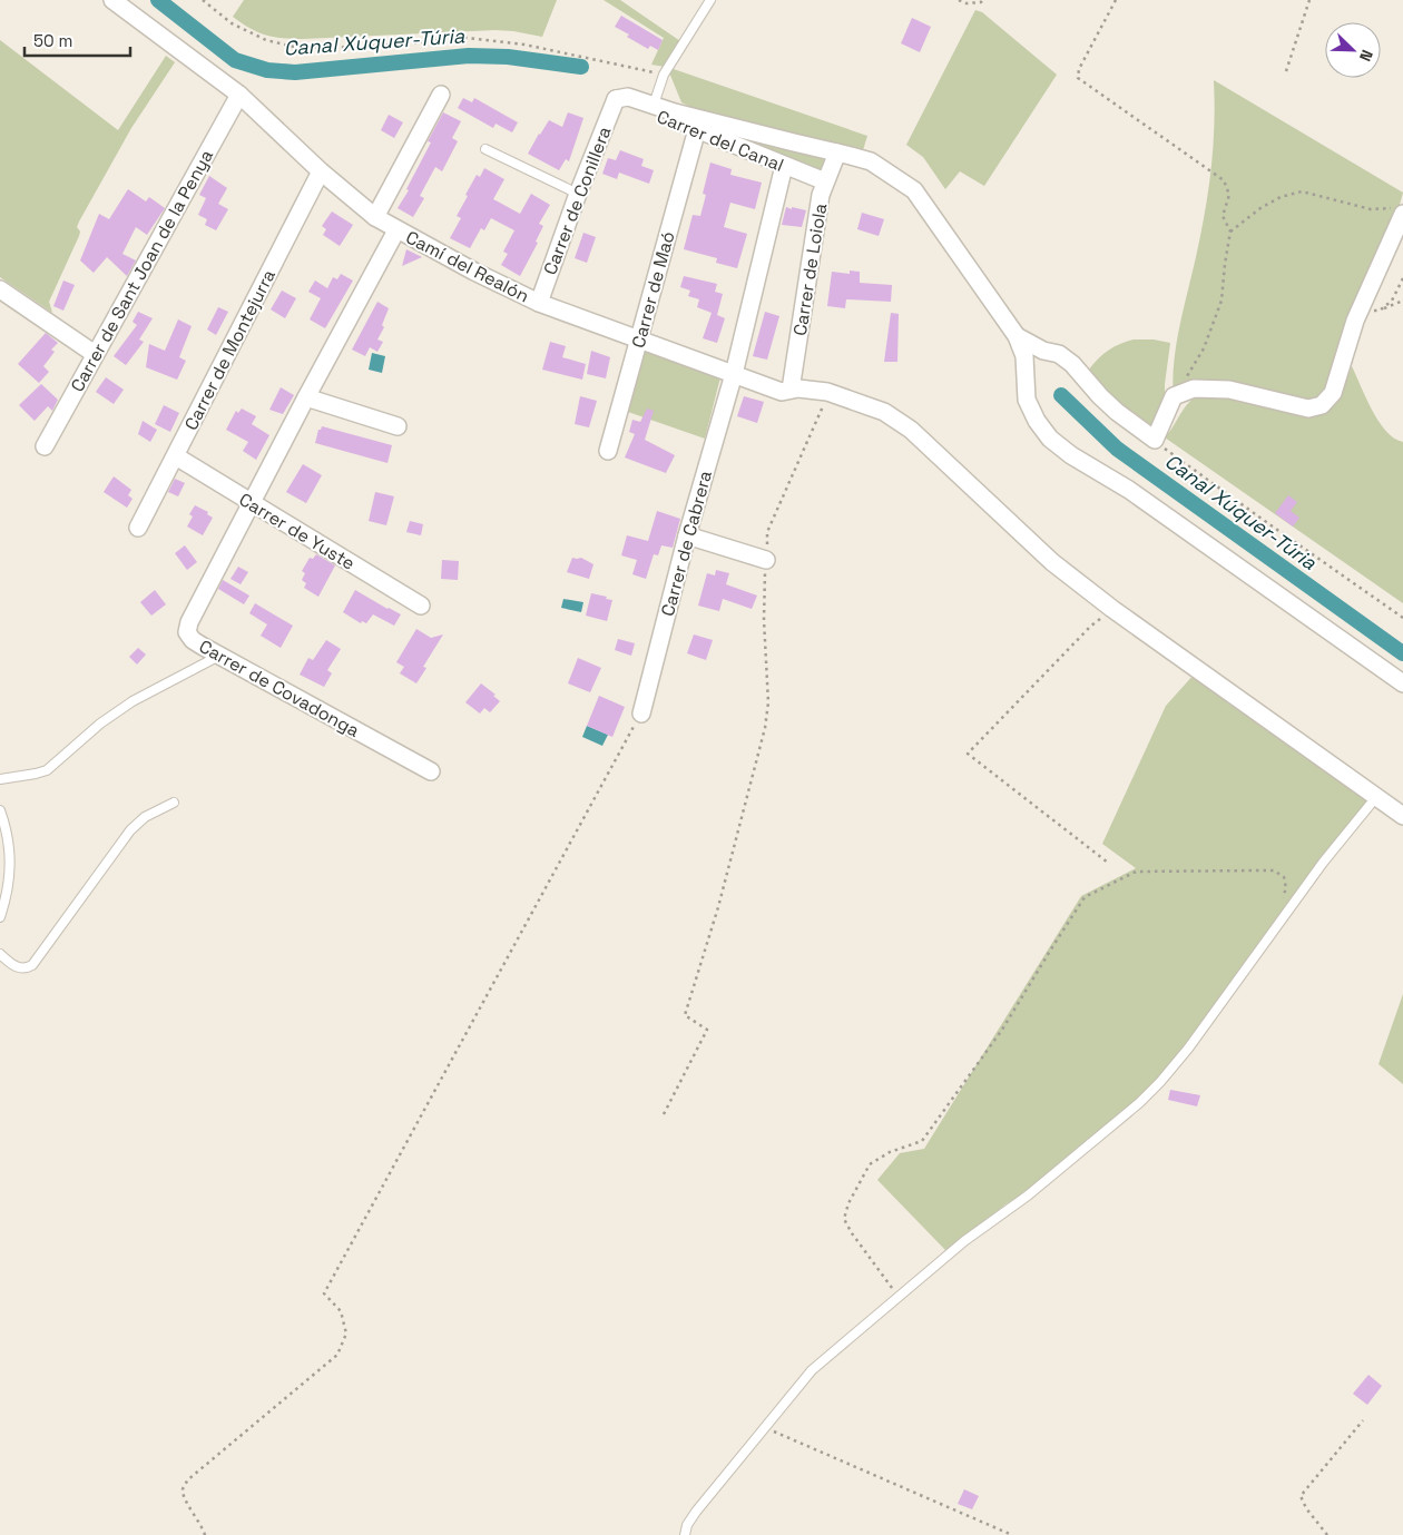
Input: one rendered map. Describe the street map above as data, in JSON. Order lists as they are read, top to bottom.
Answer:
{
  "streets": {
    "street": [
      "Carrer del Canal",
      "Carrer de Conillera",
      "Camí del Realón",
      "Carrer de Loiola",
      "Carrer de Sant Joan de la Penya",
      "Carrer de Maó",
      "Carrer de Montejurra",
      "Carrer de Yuste",
      "Carrer de Cabrera",
      "Carrer de Covadonga"
    ]
  },
  "crossings": [
    ["Carrer del Canal", "Carrer de Conillera"],
    ["Carrer del Canal", "Carrer de Loiola"],
    ["Carrer del Canal", "Carrer de Maó"],
    ["Carrer del Canal", "Carrer de Cabrera"],
    ["Carrer de Conillera", "Camí del Realón"],
    ["Camí del Realón", "Carrer de Loiola"],
    ["Camí del Realón", "Carrer de Sant Joan de la Penya"],
    ["Camí del Realón", "Carrer de Maó"],
    ["Camí del Realón", "Carrer de Montejurra"],
    ["Camí del Realón", "Carrer de Cabrera"],
    ["Camí del Realón", "Carrer de Covadonga"],
    ["Carrer de Montejurra", "Carrer de Yuste"],
    ["Carrer de Yuste", "Carrer de Covadonga"]
  ],
  "water": ["Canal Xúquer-Túria"],
  "scale_bar": "50 m",
  "north": "bottom right"
}
